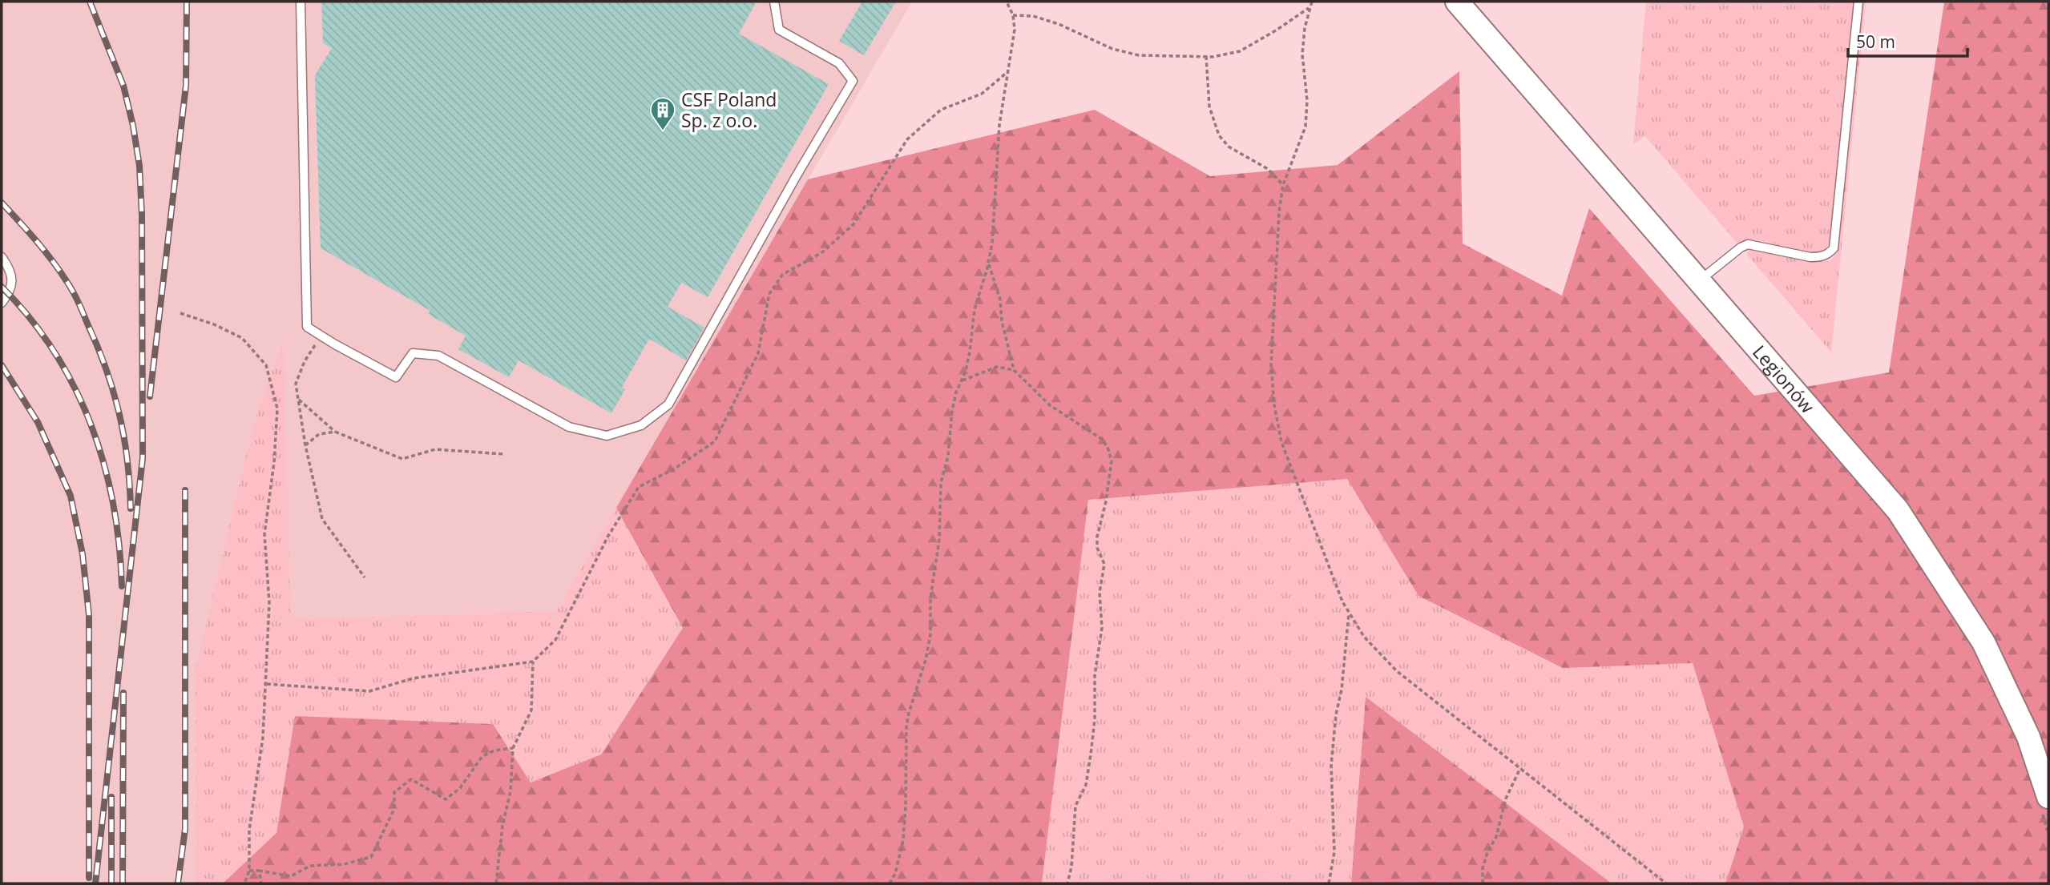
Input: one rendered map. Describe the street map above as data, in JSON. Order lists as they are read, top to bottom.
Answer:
{
  "streets": {
    "street": ["Legionów"]
  },
  "places": {
    "building": ["CSF Poland Sp. z o.o."]
  },
  "scale_bar": "50 m"
}
